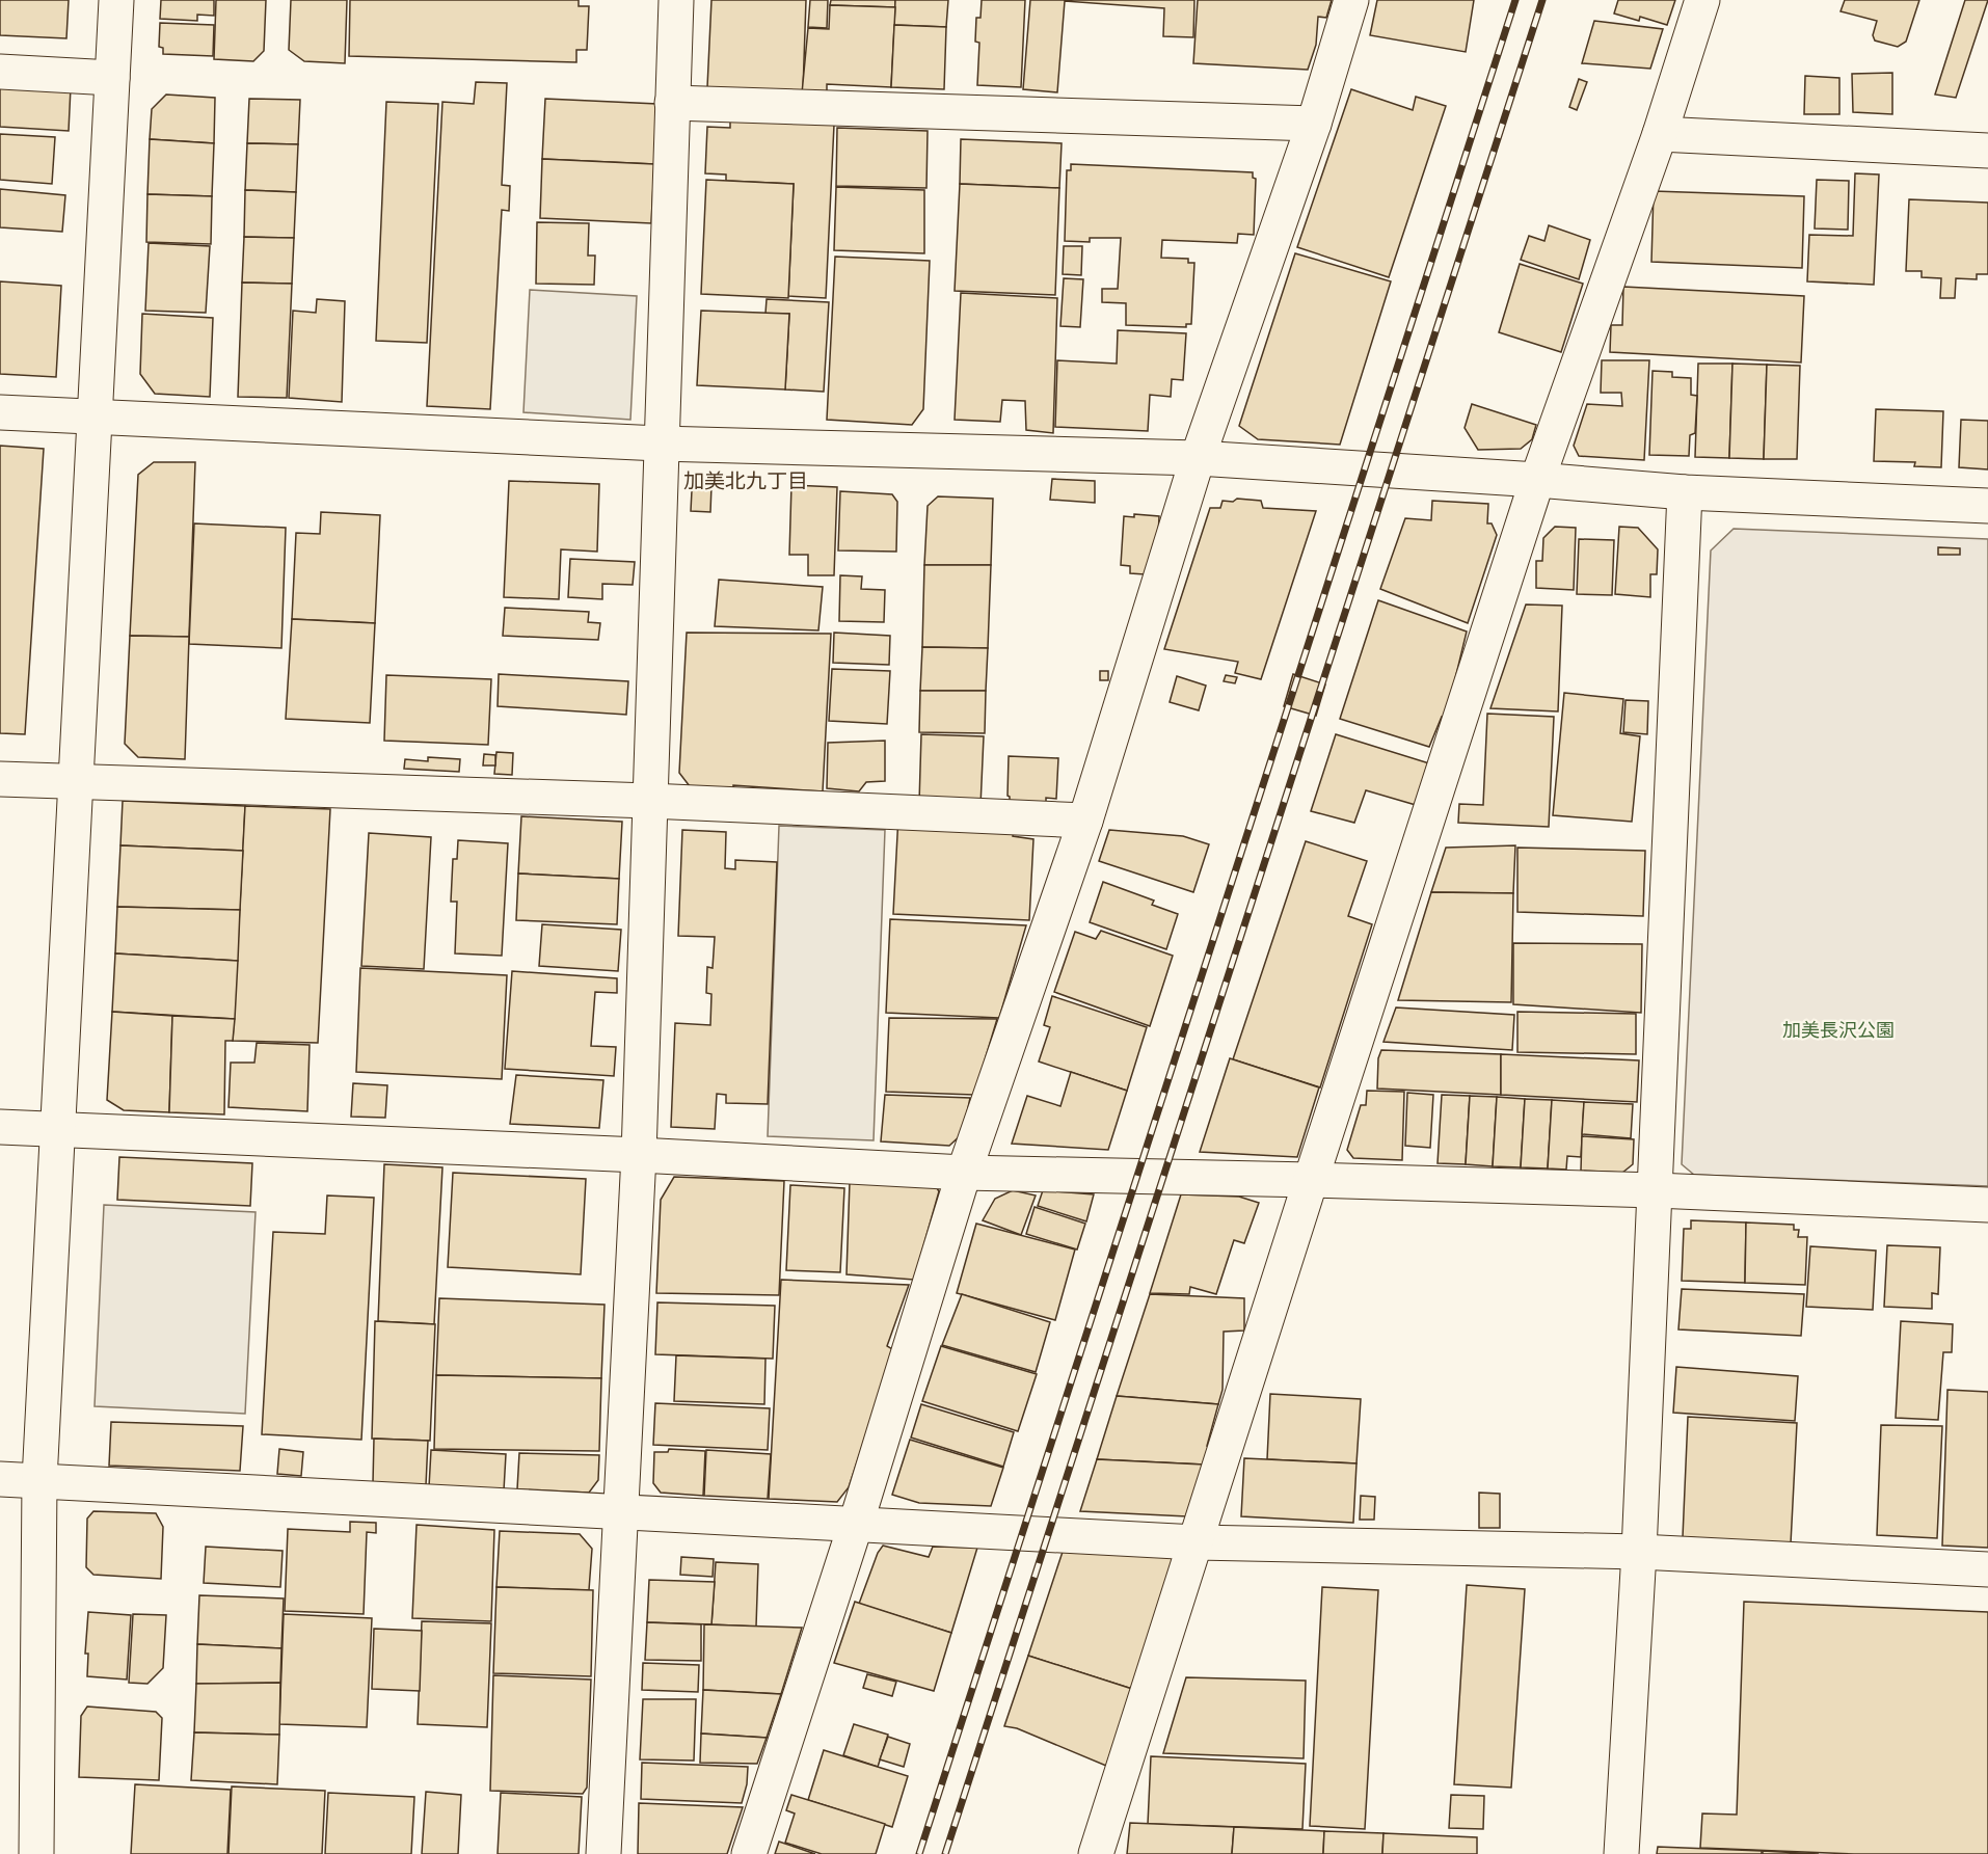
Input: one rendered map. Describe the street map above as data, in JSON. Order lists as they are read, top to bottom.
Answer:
{
  "districts": ["加美北九丁目"],
  "parks": ["加美長沢公園"]
}
